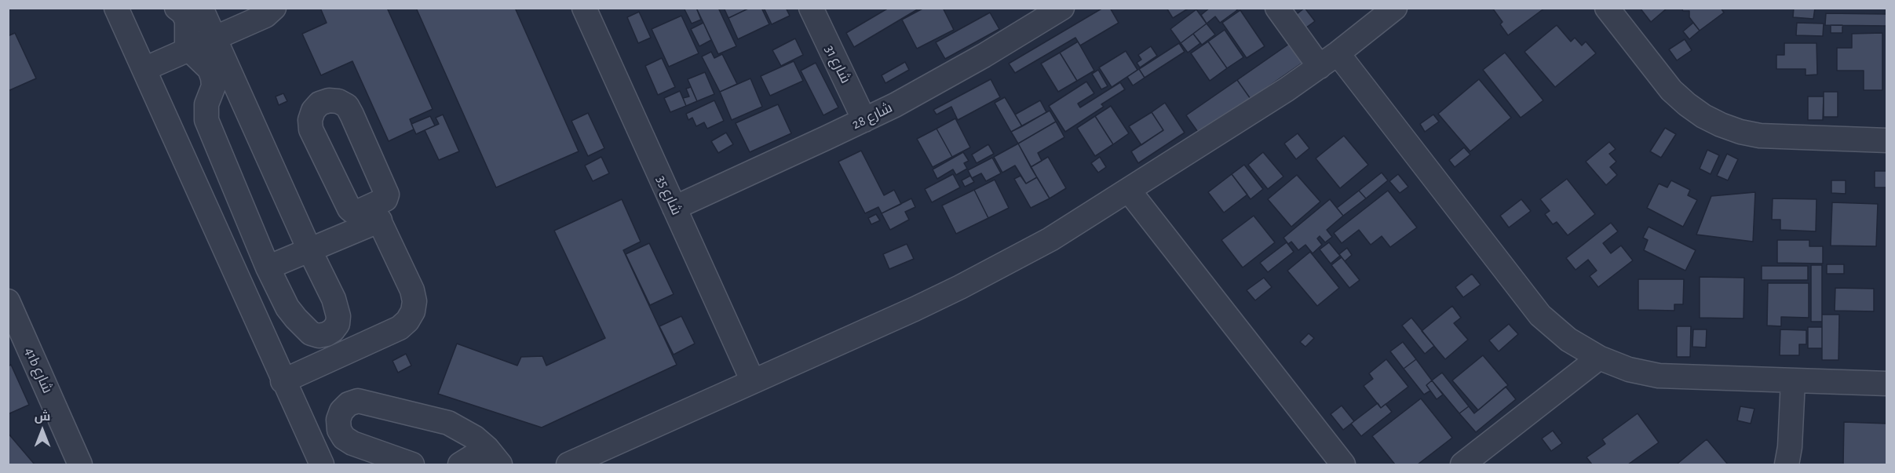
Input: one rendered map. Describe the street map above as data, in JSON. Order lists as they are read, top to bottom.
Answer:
{
  "streets": {
    "street": [
      "شارع 31",
      "شارع 28",
      "شارع 35",
      "41b شارع"
    ]
  },
  "crossings": [
    ["شارع 31", "شارع 28"],
    ["شارع 28", "شارع 35"]
  ],
  "north": "top"
}
